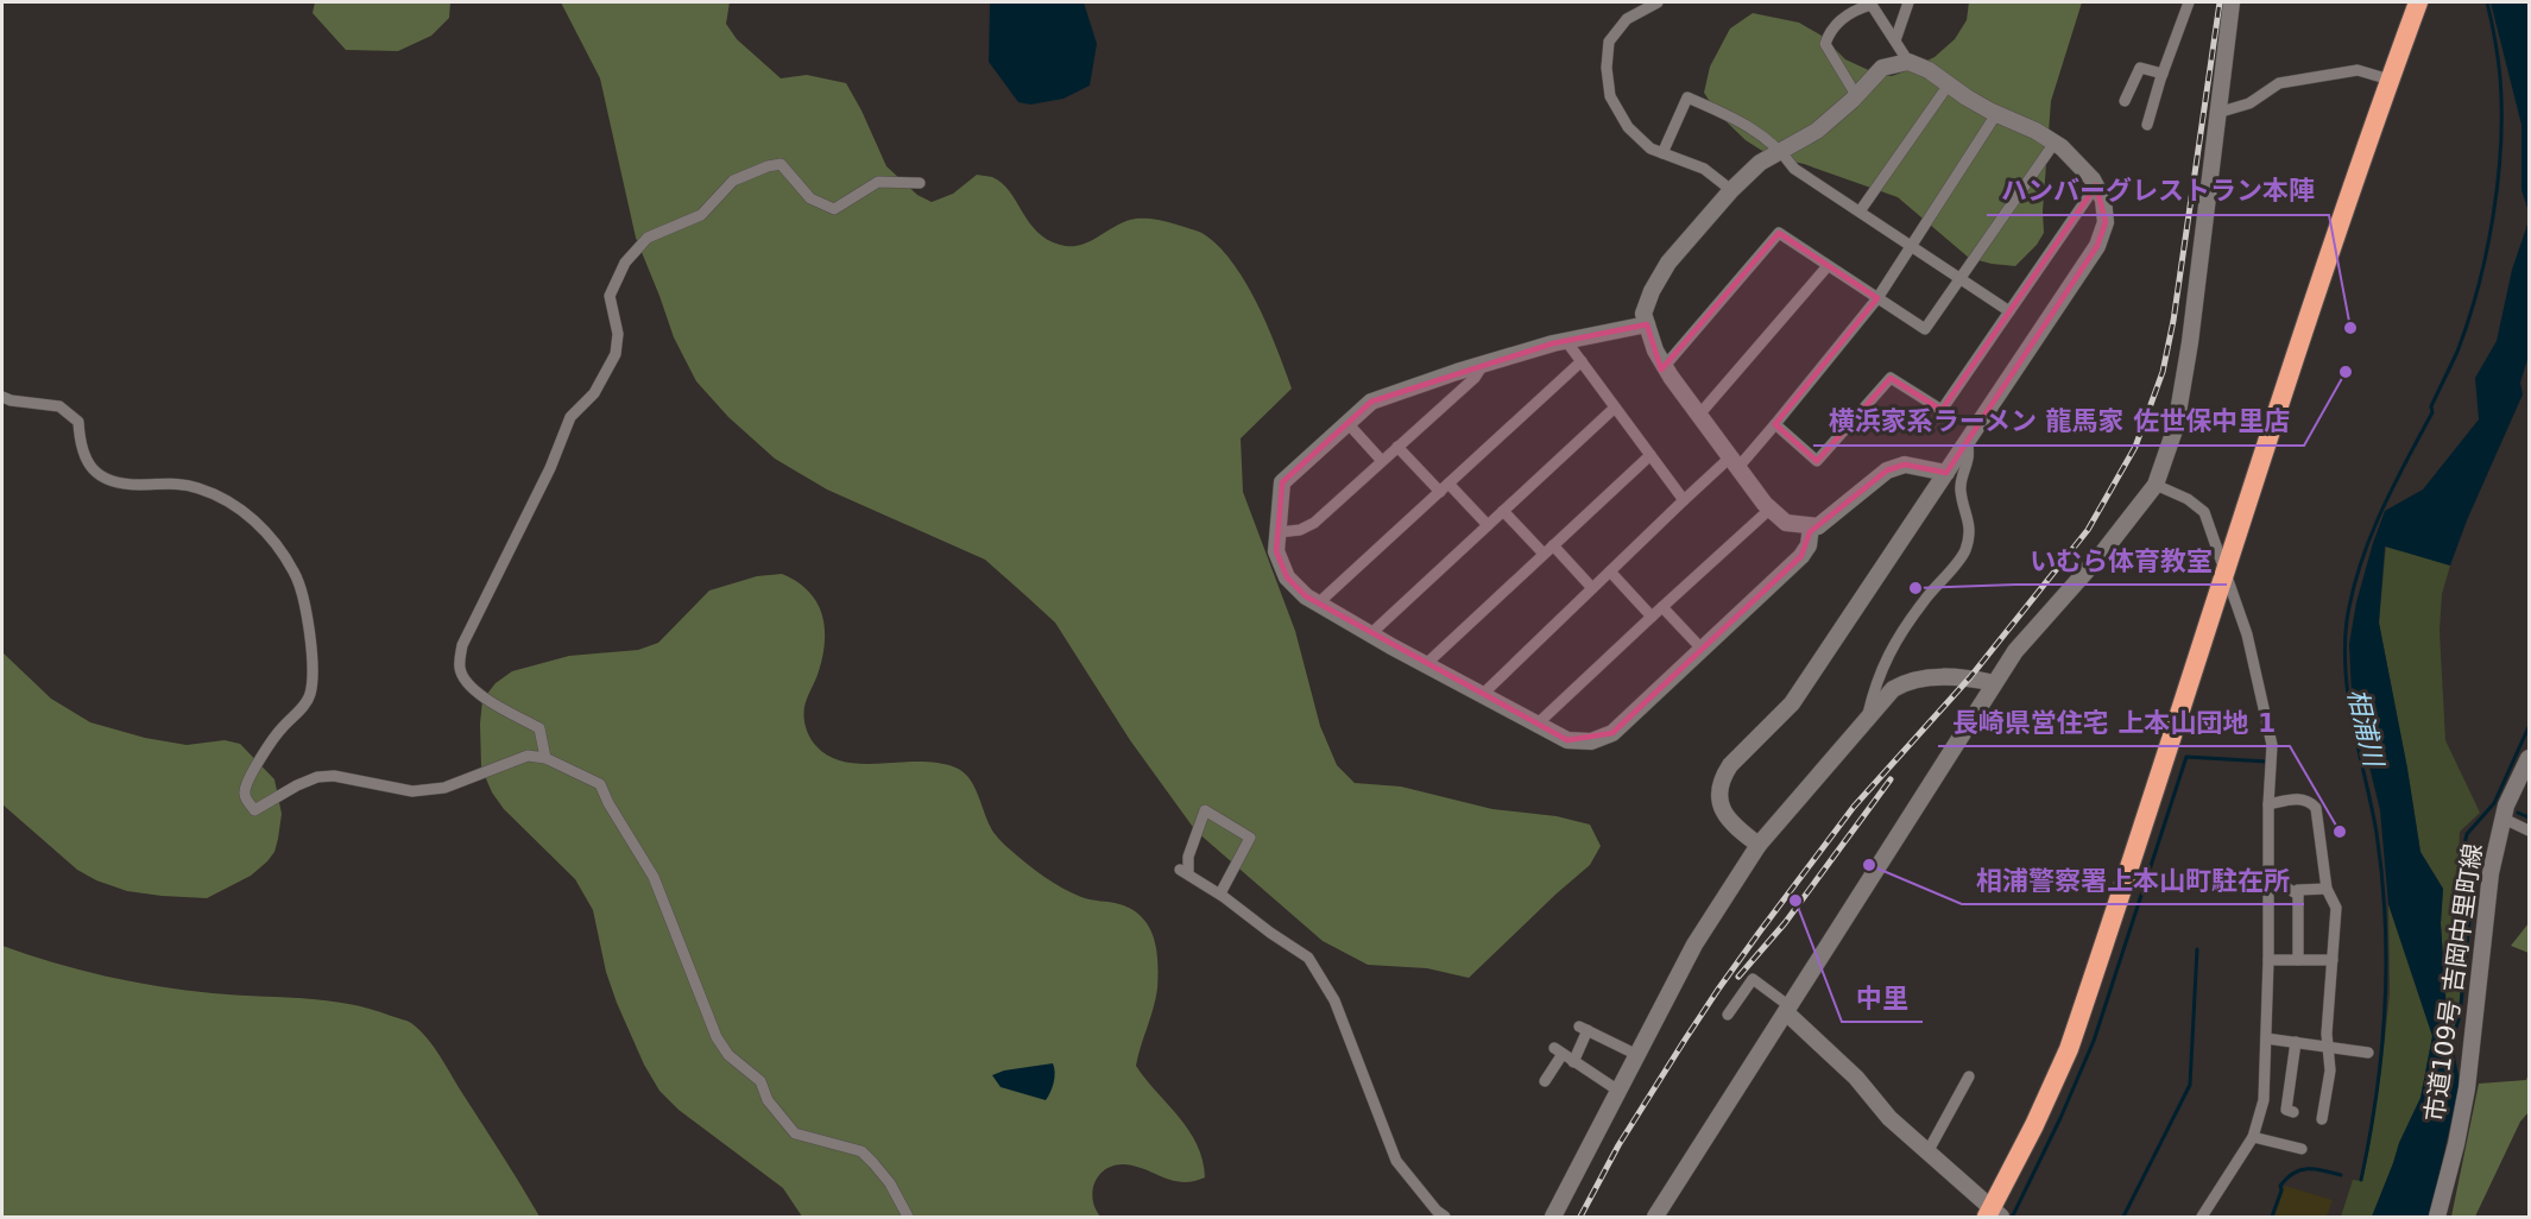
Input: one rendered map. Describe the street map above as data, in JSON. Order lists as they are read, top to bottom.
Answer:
{
  "streets": {
    "street": ["市道109号 吉岡中里町線"]
  },
  "water": ["相浦川"],
  "places": [
    "ハンバーグレストラン本陣",
    "横浜家系ラーメン 龍馬家 佐世保中里店",
    "いむら体育教室",
    "長崎県営住宅 上本山団地 1",
    "相浦警察署上本山町駐在所",
    "中里"
  ]
}
